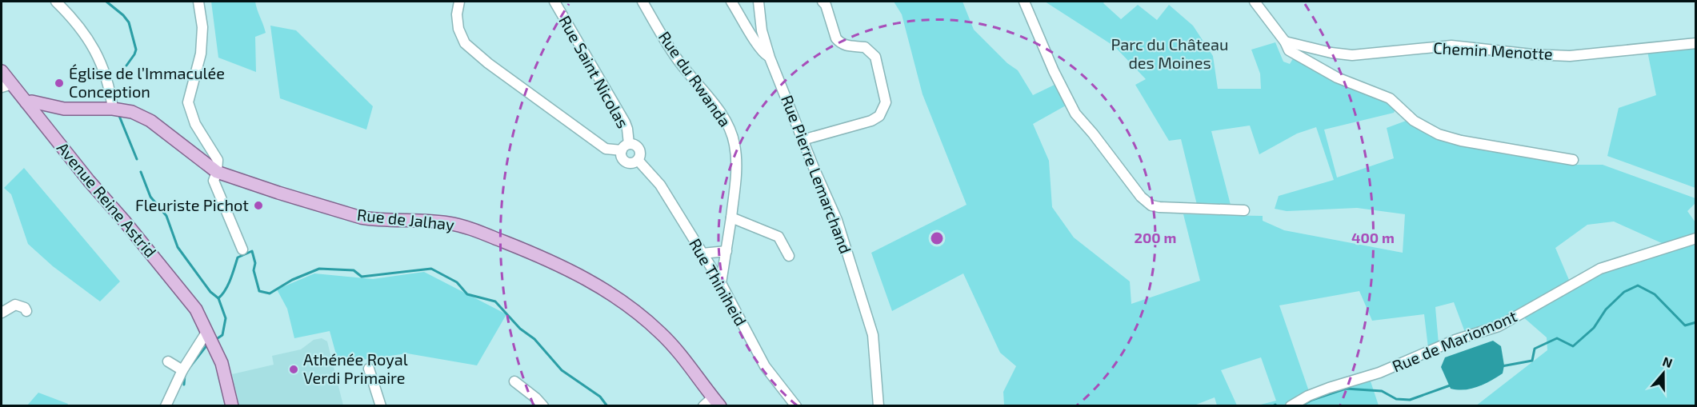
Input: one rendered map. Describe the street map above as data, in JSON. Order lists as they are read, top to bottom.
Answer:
{
  "streets": {
    "main road": ["Avenue Reine Astrid", "Rue de Jalhay"],
    "street": [
      "Chemin Menotte",
      "Rue Saint Nicolas",
      "Rue du Rwanda",
      "Rue Pierre Lemarchand",
      "Rue Thiniheid",
      "Rue de Mariomont"
    ]
  },
  "crossings": [
    ["Rue Saint Nicolas", "Rue Thiniheid"],
    ["Rue du Rwanda", "Rue Thiniheid"],
    ["Avenue Reine Astrid", "Rue de Jalhay"]
  ],
  "parks": ["Parc du Château des Moines"],
  "places": ["Église de l’Immaculée Conception", "Fleuriste Pichot", "Athénée Royal Verdi Primaire"],
  "north": "top",
  "rings": ["200 m", "400 m"]
}
